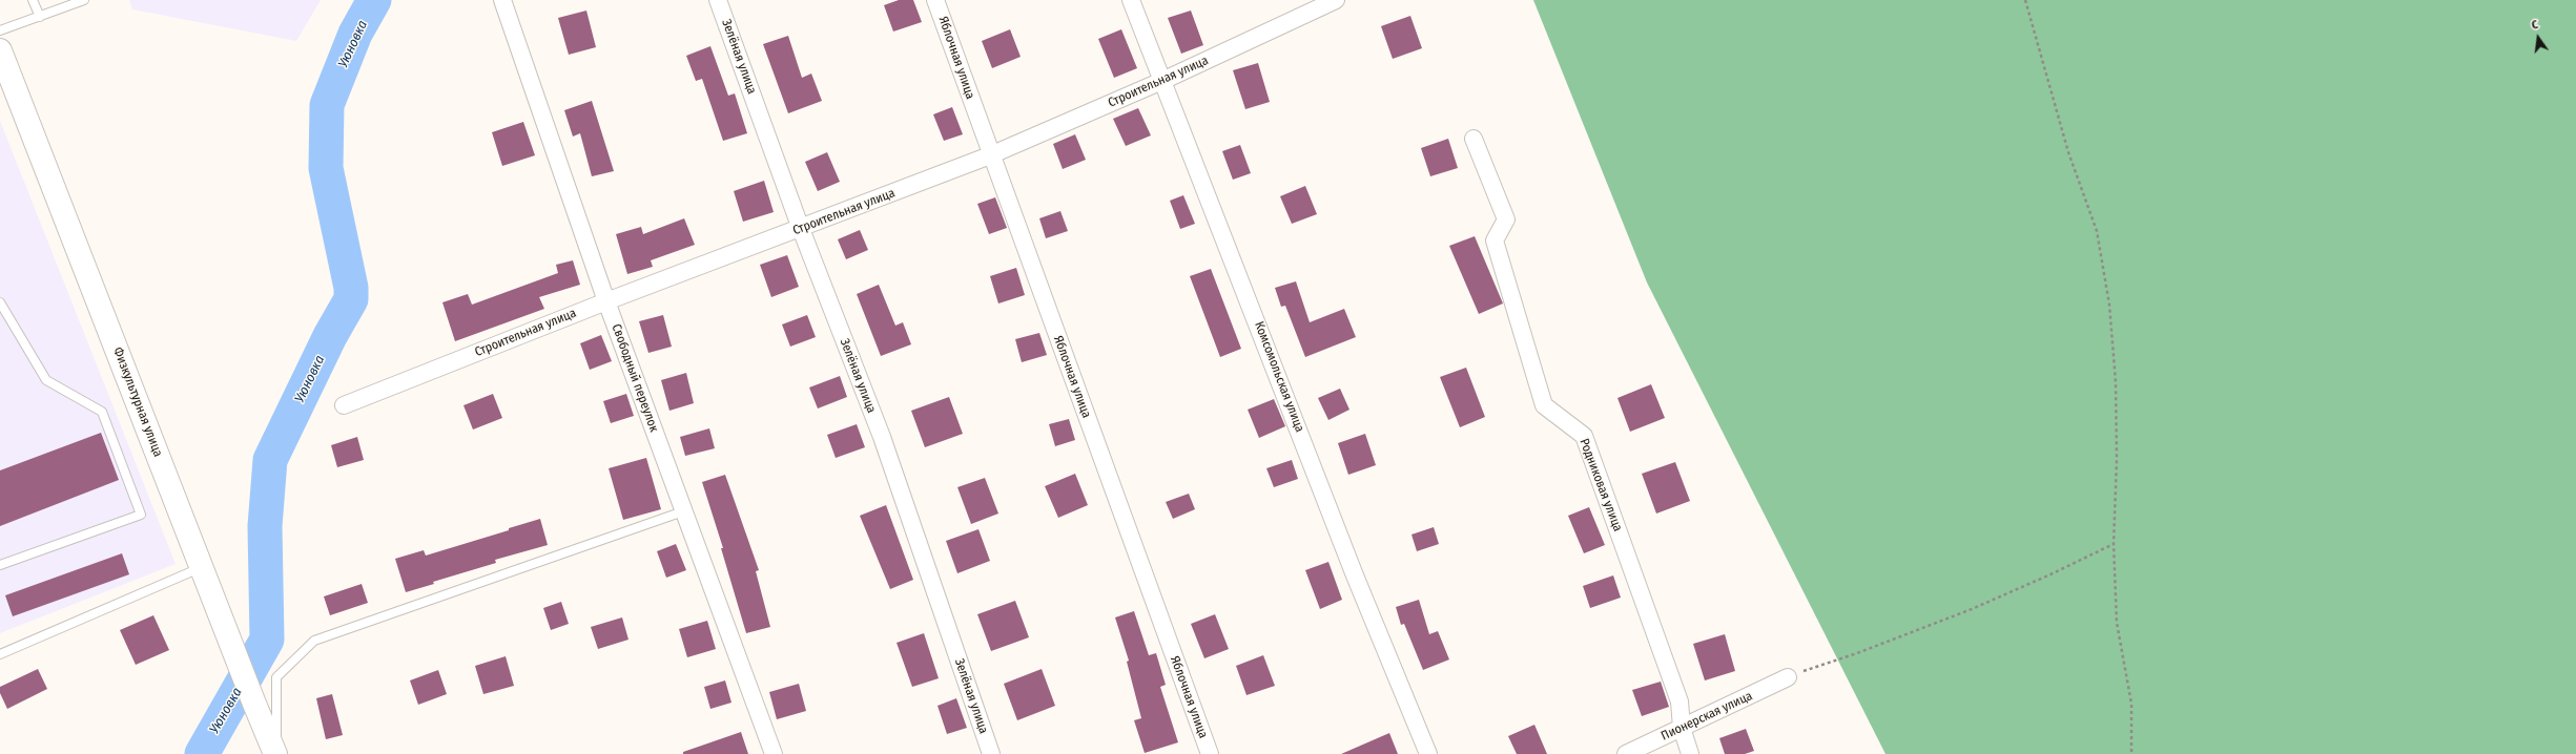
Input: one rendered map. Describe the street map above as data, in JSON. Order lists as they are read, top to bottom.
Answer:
{
  "streets": {
    "street": [
      "Зелёная улица",
      "Яблочная улица",
      "Строительная улица",
      "Комсомольская улица",
      "Свободный переулок",
      "Физкультурная улица",
      "Родниковая улица",
      "Пионерская улица"
    ]
  },
  "crossings": [
    ["Зелёная улица", "Строительная улица"],
    ["Яблочная улица", "Строительная улица"],
    ["Строительная улица", "Комсомольская улица"],
    ["Строительная улица", "Свободный переулок"],
    ["Родниковая улица", "Пионерская улица"]
  ],
  "water": ["Уюновка"],
  "north": "top"
}
